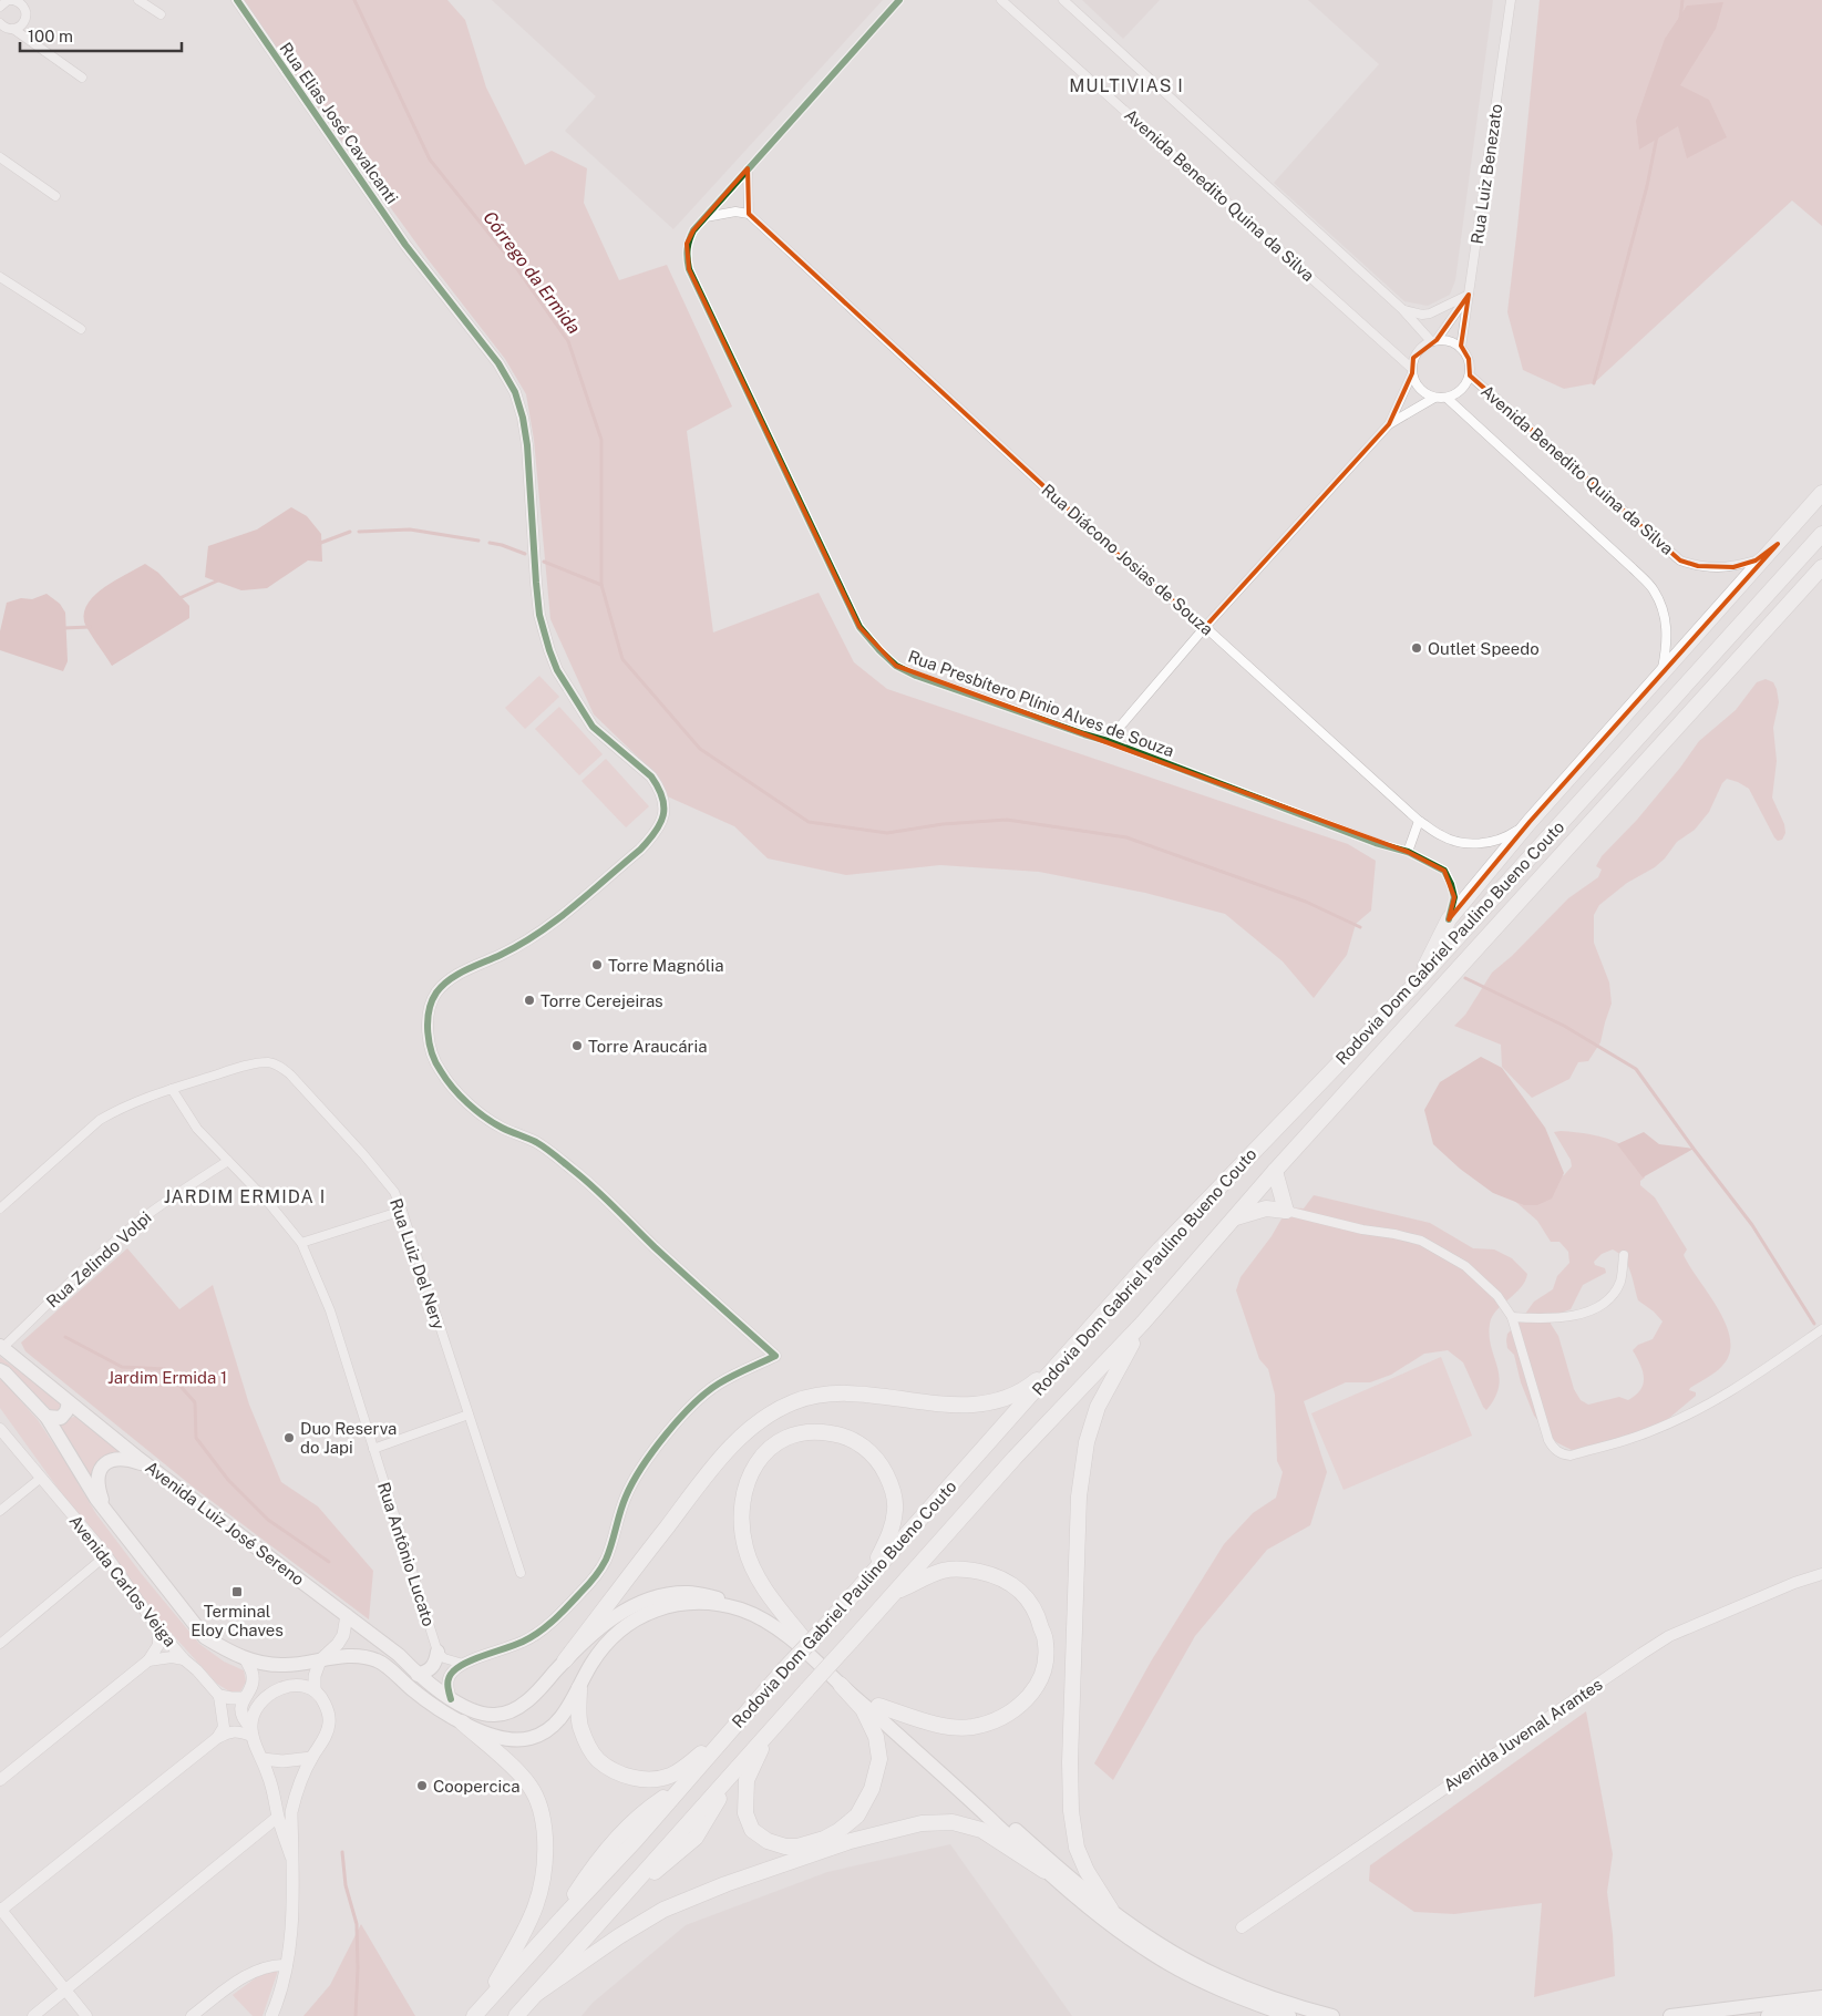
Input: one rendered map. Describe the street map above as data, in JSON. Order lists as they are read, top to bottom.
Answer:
{
  "streets": {
    "highway": ["Rodovia Dom Gabriel Paulino Bueno Couto"],
    "main road": ["Avenida Luiz José Sereno"],
    "street": [
      "Rua Elias José Cavalcanti",
      "Rua Luiz Benezato",
      "Avenida Benedito Quina da Silva",
      "Rua Diácono Josias de Souza",
      "Rua Presbítero Plínio Alves de Souza",
      "Rua Zelindo Volpi",
      "Rua Luiz Del Nery",
      "Rua Antônio Lucato",
      "Avenida Carlos Veiga",
      "Avenida Juvenal Arantes"
    ]
  },
  "crossings": [
    ["Rua Luiz Benezato", "Avenida Benedito Quina da Silva"],
    ["Rua Zelindo Volpi", "Avenida Luiz José Sereno"],
    ["Rua Zelindo Volpi", "Rua Antônio Lucato"],
    ["Rua Luiz Del Nery", "Rua Antônio Lucato"]
  ],
  "districts": ["MULTIVIAS I", "JARDIM ERMIDA I"],
  "water": ["Córrego da Ermida"],
  "parks": ["Jardim Ermida 1"],
  "places": {
    "other": [
      "Outlet Speedo",
      "Torre Magnólia",
      "Torre Cerejeiras",
      "Torre Araucária",
      "Duo Reserva do Japi",
      "Coopercica"
    ],
    "transit": ["Terminal Eloy Chaves"]
  },
  "scale_bar": "100 m"
}
